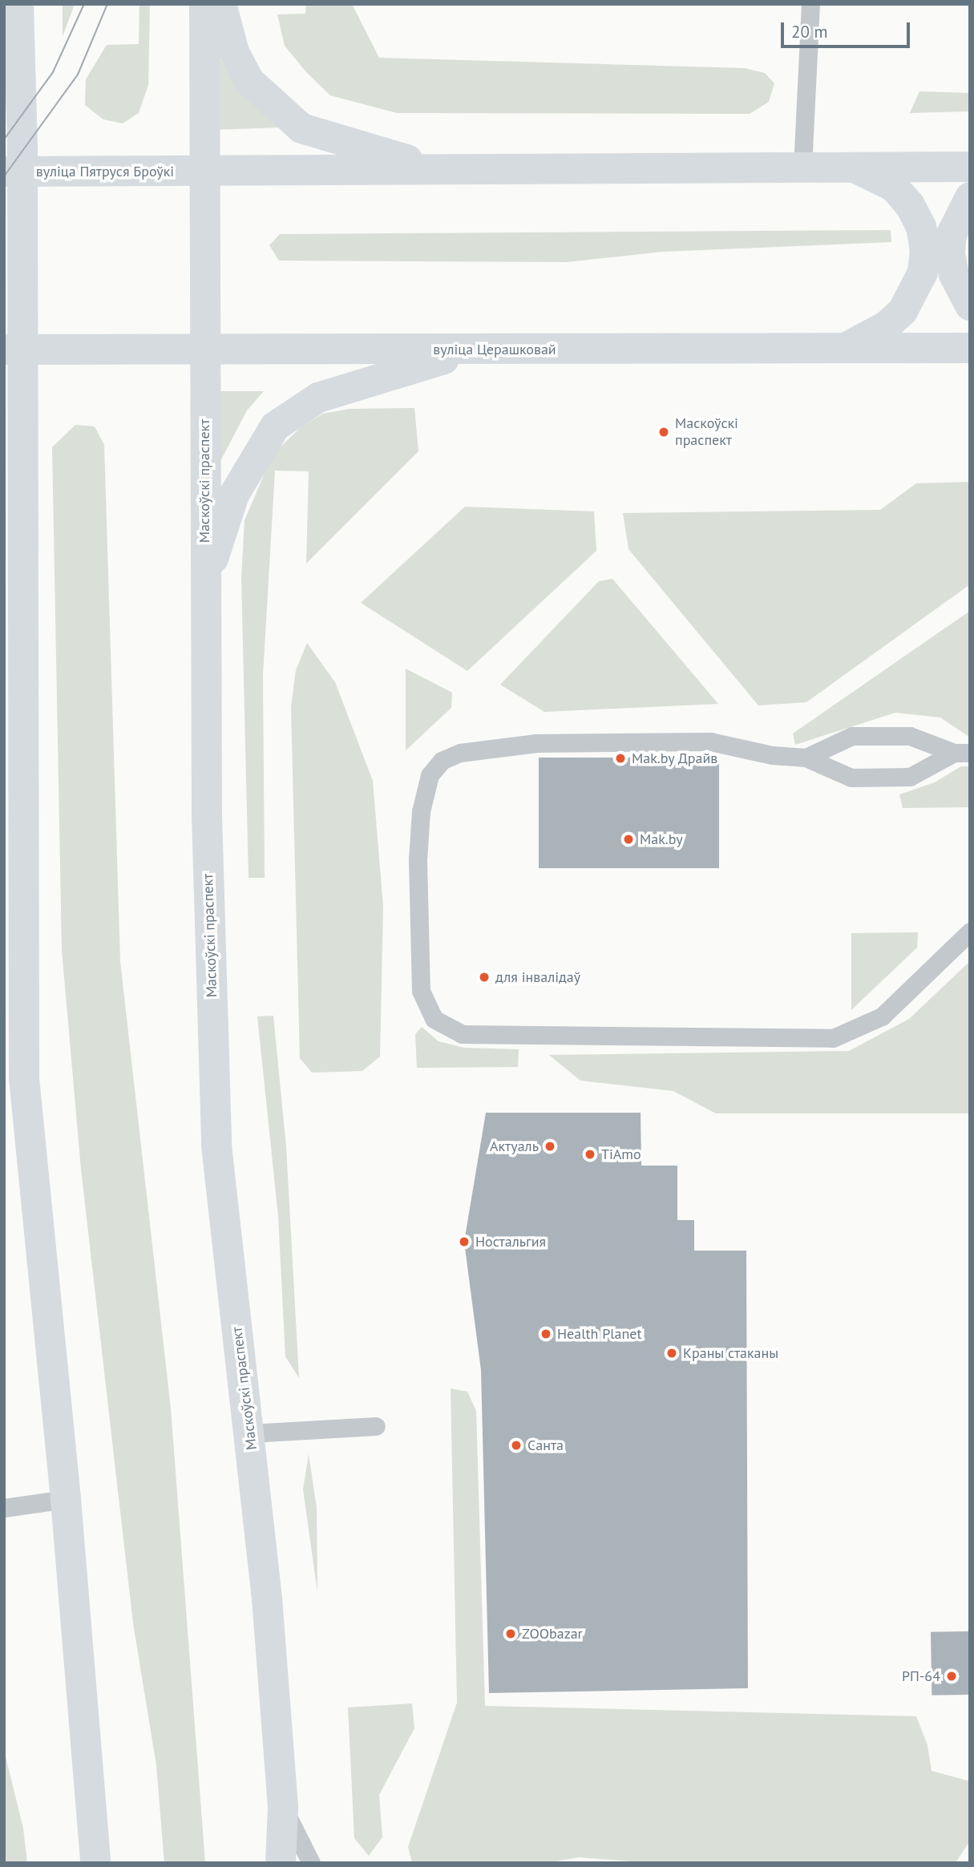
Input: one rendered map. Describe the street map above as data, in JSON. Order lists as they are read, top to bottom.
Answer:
{
  "streets": {
    "main road": ["вуліца Пятруся Броўкі", "вуліца Церашковай", "Маскоўскі праспект"]
  },
  "crossings": [
    ["вуліца Пятруся Броўкі", "Маскоўскі праспект"],
    ["вуліца Церашковай", "Маскоўскі праспект"]
  ],
  "places": [
    "Маскоўскі праспект",
    "Маk.by Драйв",
    "Mak.by",
    "для інвалідаў",
    "Актуаль",
    "TiAmo",
    "Ностальгия",
    "Health Planet",
    "Краны стаканы",
    "Санта",
    "ZOObazar",
    "РП-64"
  ],
  "scale_bar": "20 m"
}
